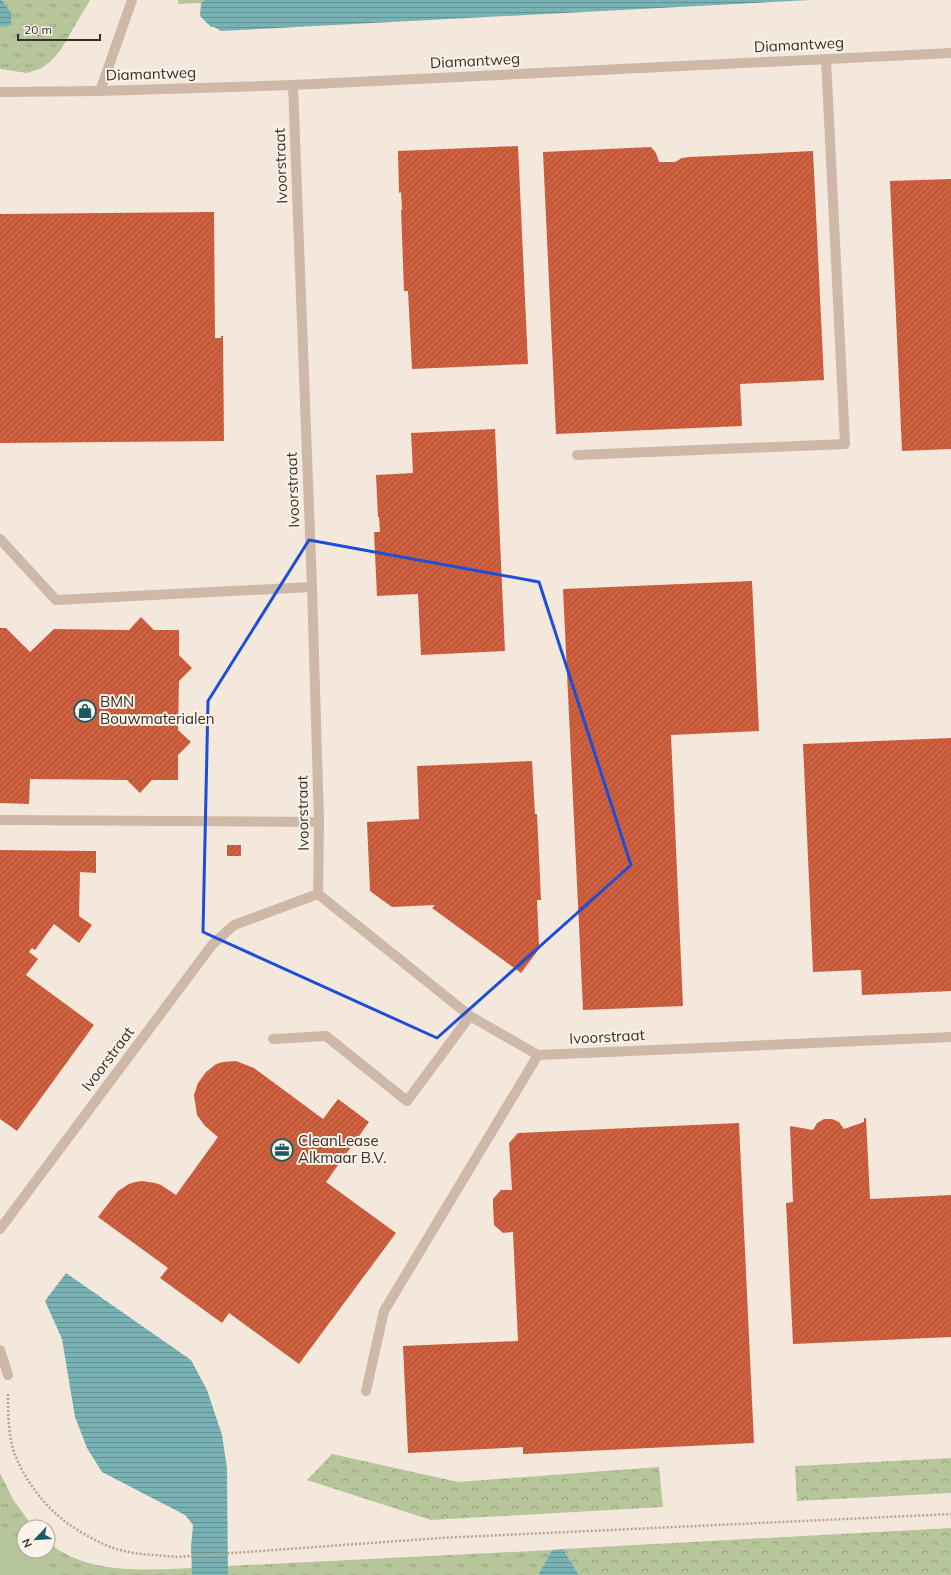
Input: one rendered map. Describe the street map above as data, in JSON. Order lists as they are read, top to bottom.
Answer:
{
  "streets": {
    "street": ["Diamantweg", "Ivoorstraat"]
  },
  "crossings": [
    ["Diamantweg", "Ivoorstraat"]
  ],
  "places": {
    "shop": ["BMN Bouwmaterialen"],
    "office": ["CleanLease Alkmaar B.V."]
  },
  "scale_bar": "20 m",
  "north": "bottom left"
}
